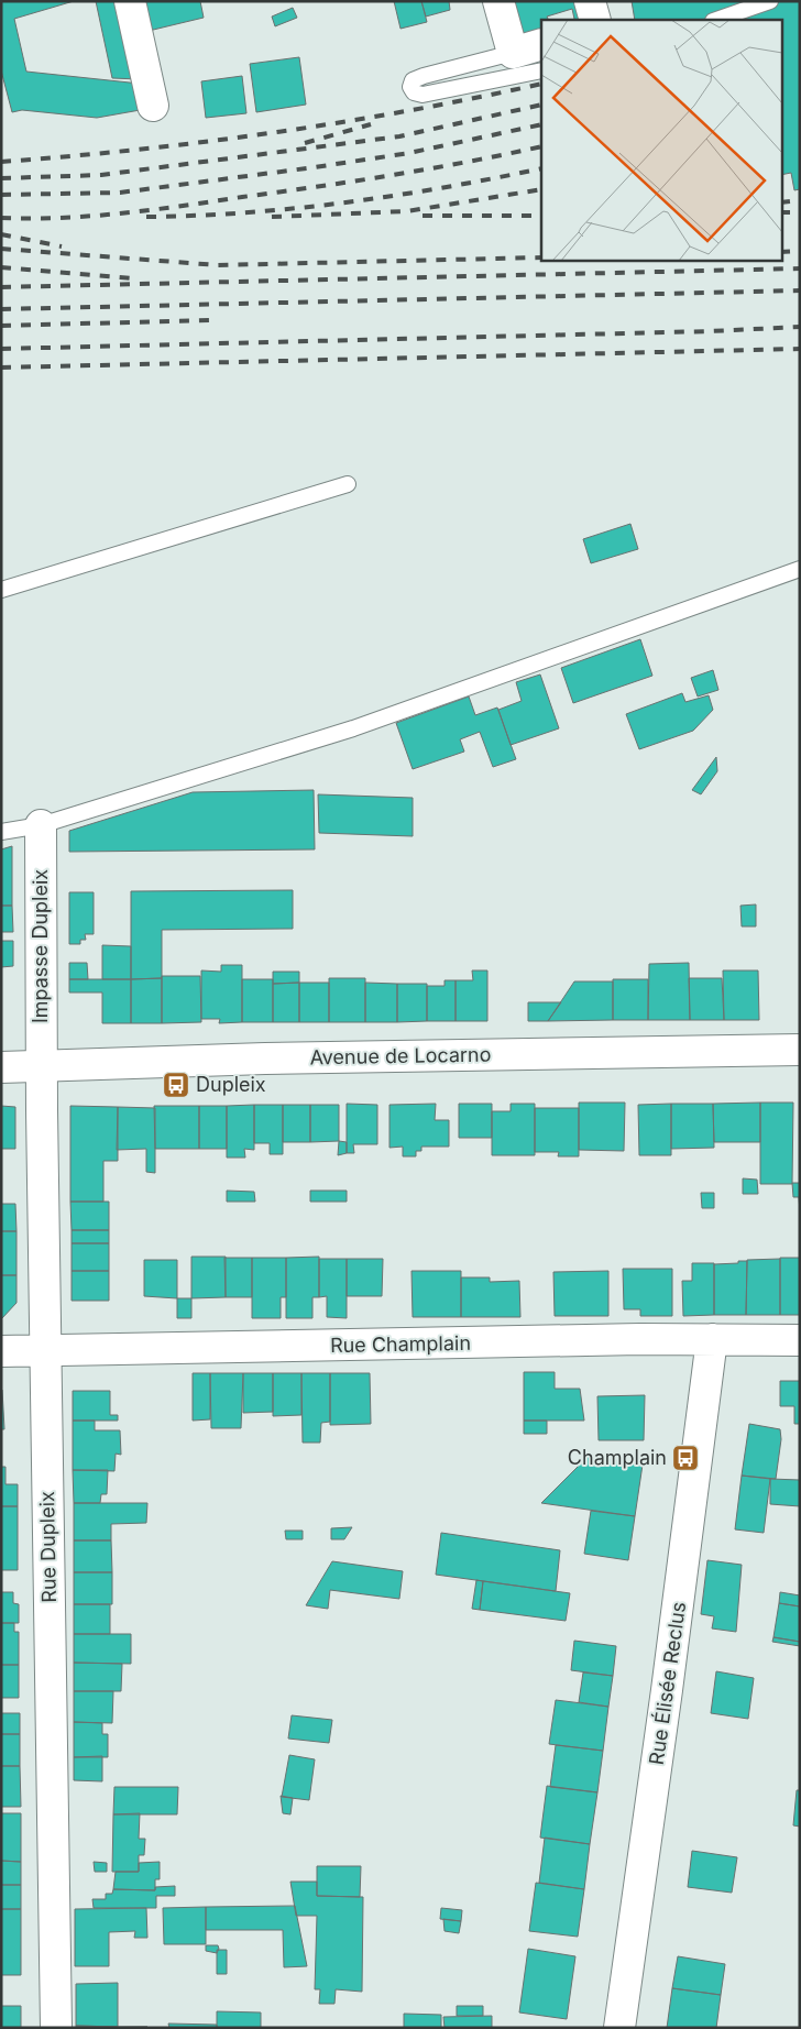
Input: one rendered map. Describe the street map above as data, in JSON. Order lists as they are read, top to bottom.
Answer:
{
  "streets": {
    "street": [
      "Impasse Dupleix",
      "Avenue de Locarno",
      "Rue Champlain",
      "Rue Dupleix",
      "Rue Élisée Reclus"
    ]
  },
  "crossings": [
    ["Impasse Dupleix", "Avenue de Locarno"],
    ["Impasse Dupleix", "Rue Dupleix"],
    ["Avenue de Locarno", "Rue Dupleix"],
    ["Rue Champlain", "Rue Dupleix"],
    ["Rue Champlain", "Rue Élisée Reclus"]
  ],
  "places": {
    "bus stop": ["Dupleix", "Champlain"]
  }
}
